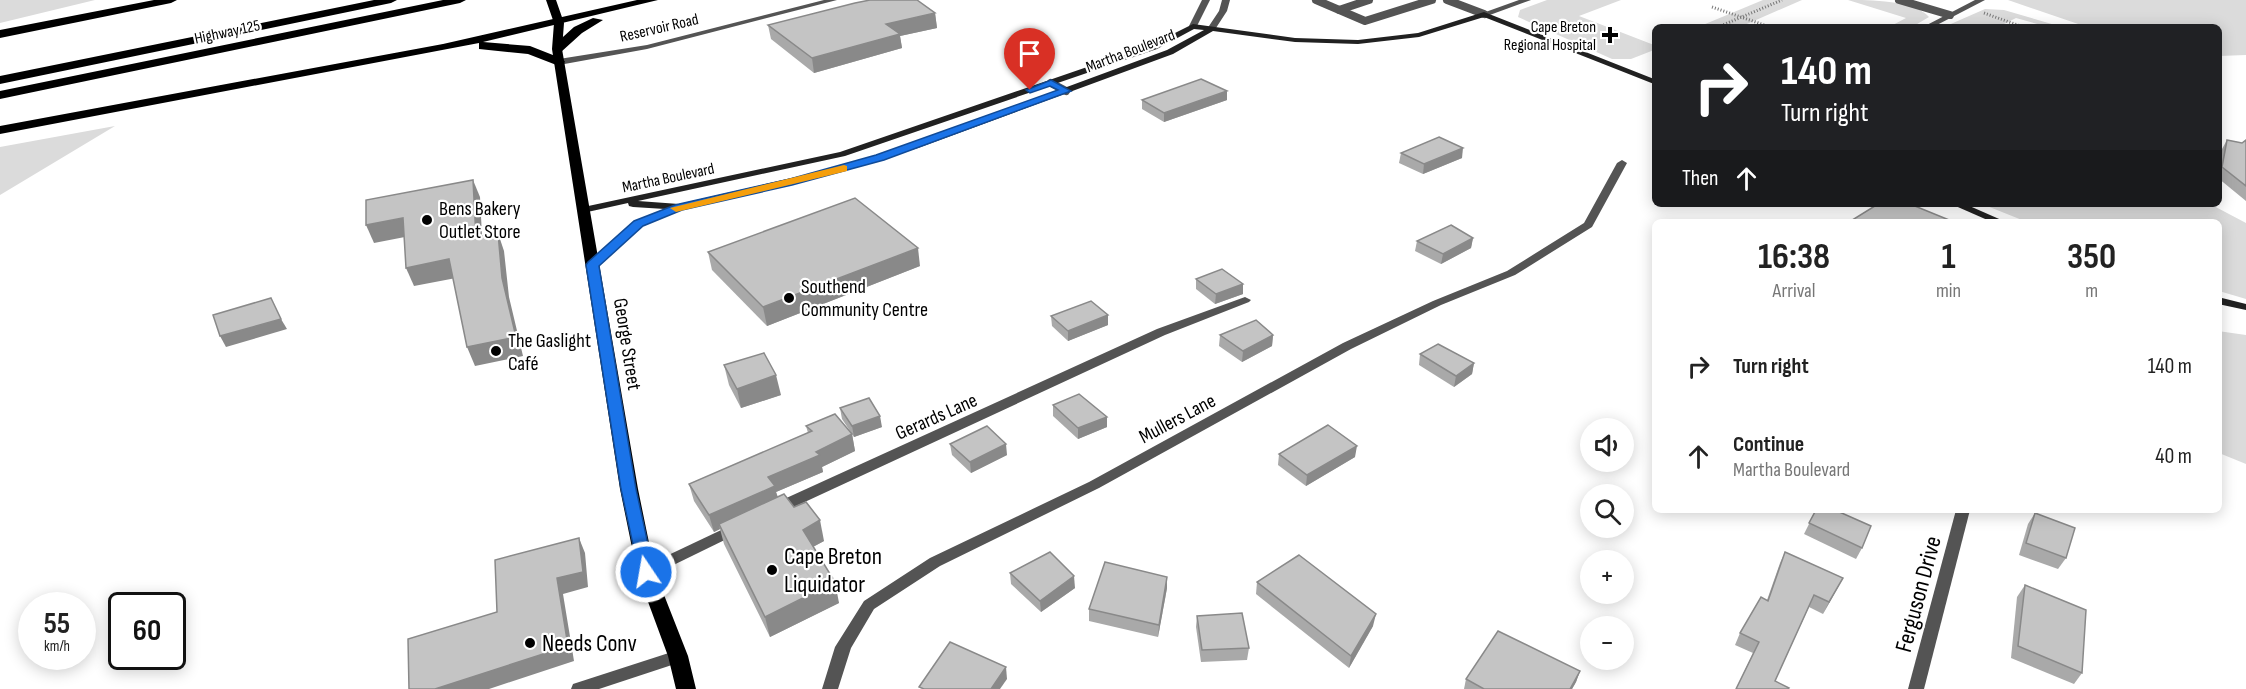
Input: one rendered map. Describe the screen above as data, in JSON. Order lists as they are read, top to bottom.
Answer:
{
  "streets": {
    "highway": ["Highway 125"],
    "main road": ["George Street"],
    "street": [
      "Reservoir Road",
      "Martha Boulevard",
      "Gerards Lane",
      "Mullers Lane",
      "Ferguson Drive"
    ]
  },
  "crossings": [
    ["Reservoir Road", "George Street"]
  ],
  "places": {
    "health": ["Cape Breton Regional Hospital"],
    "other": [
      "Bens Bakery Outlet Store",
      "Southend Community Centre",
      "The Gaslight Café",
      "Cape Breton Liquidator",
      "Needs Conv"
    ]
  },
  "page": {
    "turn": ["140 m", "Turn right"],
    "then": "Then",
    "eta": [
      "16:38",
      "Arrival",
      "1",
      "min",
      "350",
      "m"
    ],
    "list": [
      {
        "name": "Turn right",
        "value": "140 m"
      },
      {
        "name": "Continue",
        "note": "Martha Boulevard",
        "value": "40 m"
      }
    ],
    "map_buttons": ["+", "−"],
    "speed": "55 km/h",
    "limit": "60"
  }
}
